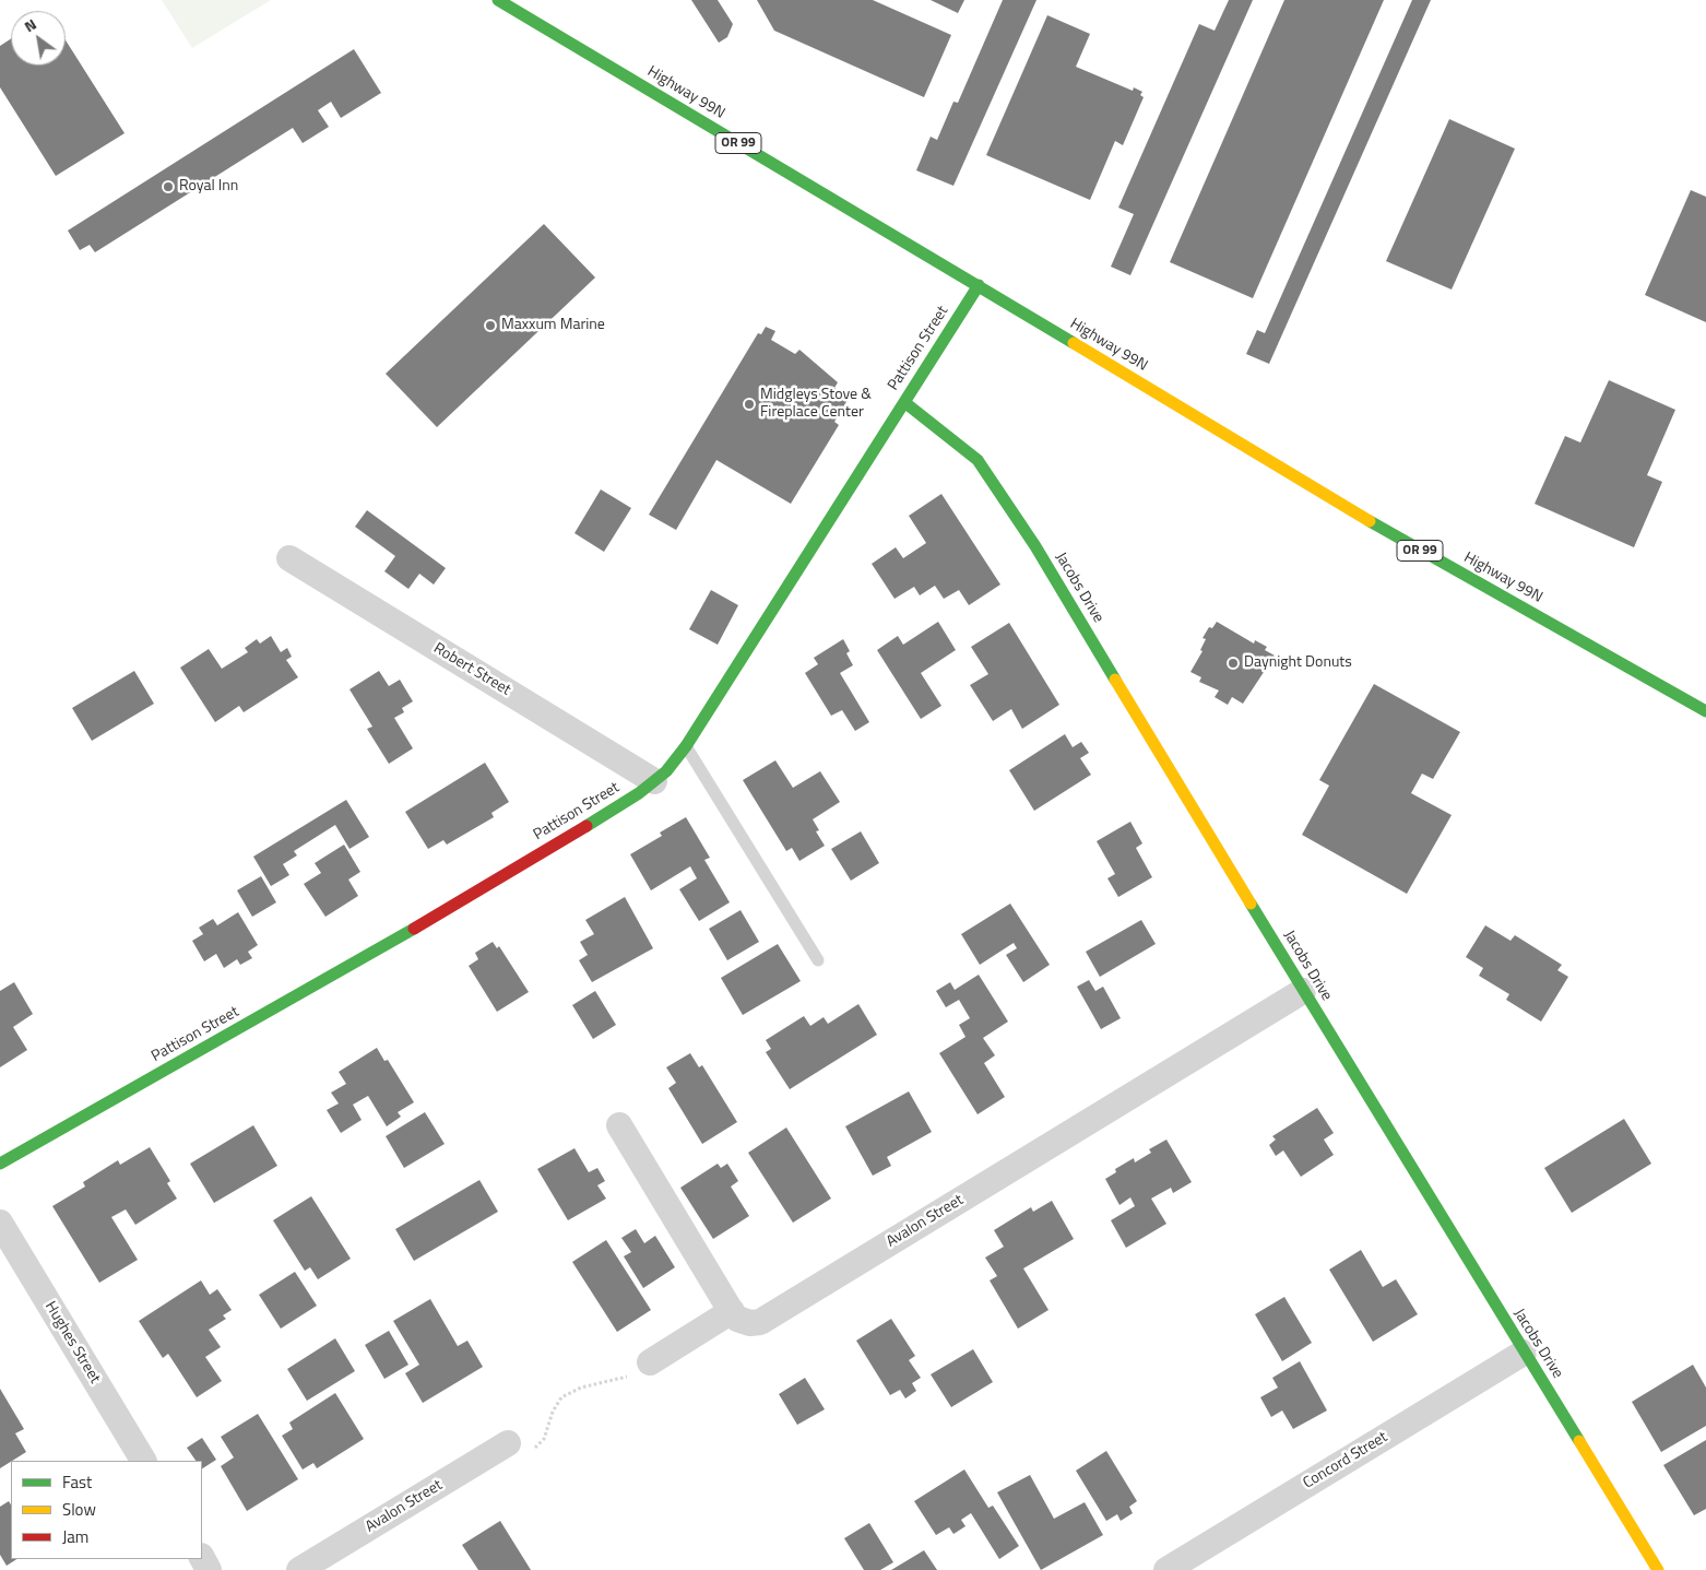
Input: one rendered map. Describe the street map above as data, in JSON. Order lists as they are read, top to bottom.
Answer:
{
  "streets": {
    "street": [
      "Highway 99N",
      "OR 99",
      "Pattison Street",
      "Jacobs Drive",
      "Robert Street",
      "Avalon Street",
      "Hughes Street",
      "Concord Street"
    ]
  },
  "crossings": [
    ["Highway 99N", "Pattison Street"],
    ["Pattison Street", "Jacobs Drive"],
    ["Pattison Street", "Robert Street"],
    ["Jacobs Drive", "Avalon Street"],
    ["Jacobs Drive", "Concord Street"]
  ],
  "places": [
    "Royal Inn",
    "Maxxum Marine",
    "Midgleys Stove & Fireplace Center",
    "Daynight Donuts"
  ],
  "legend": ["Fast", "Slow", "Jam"],
  "north": "top left"
}
